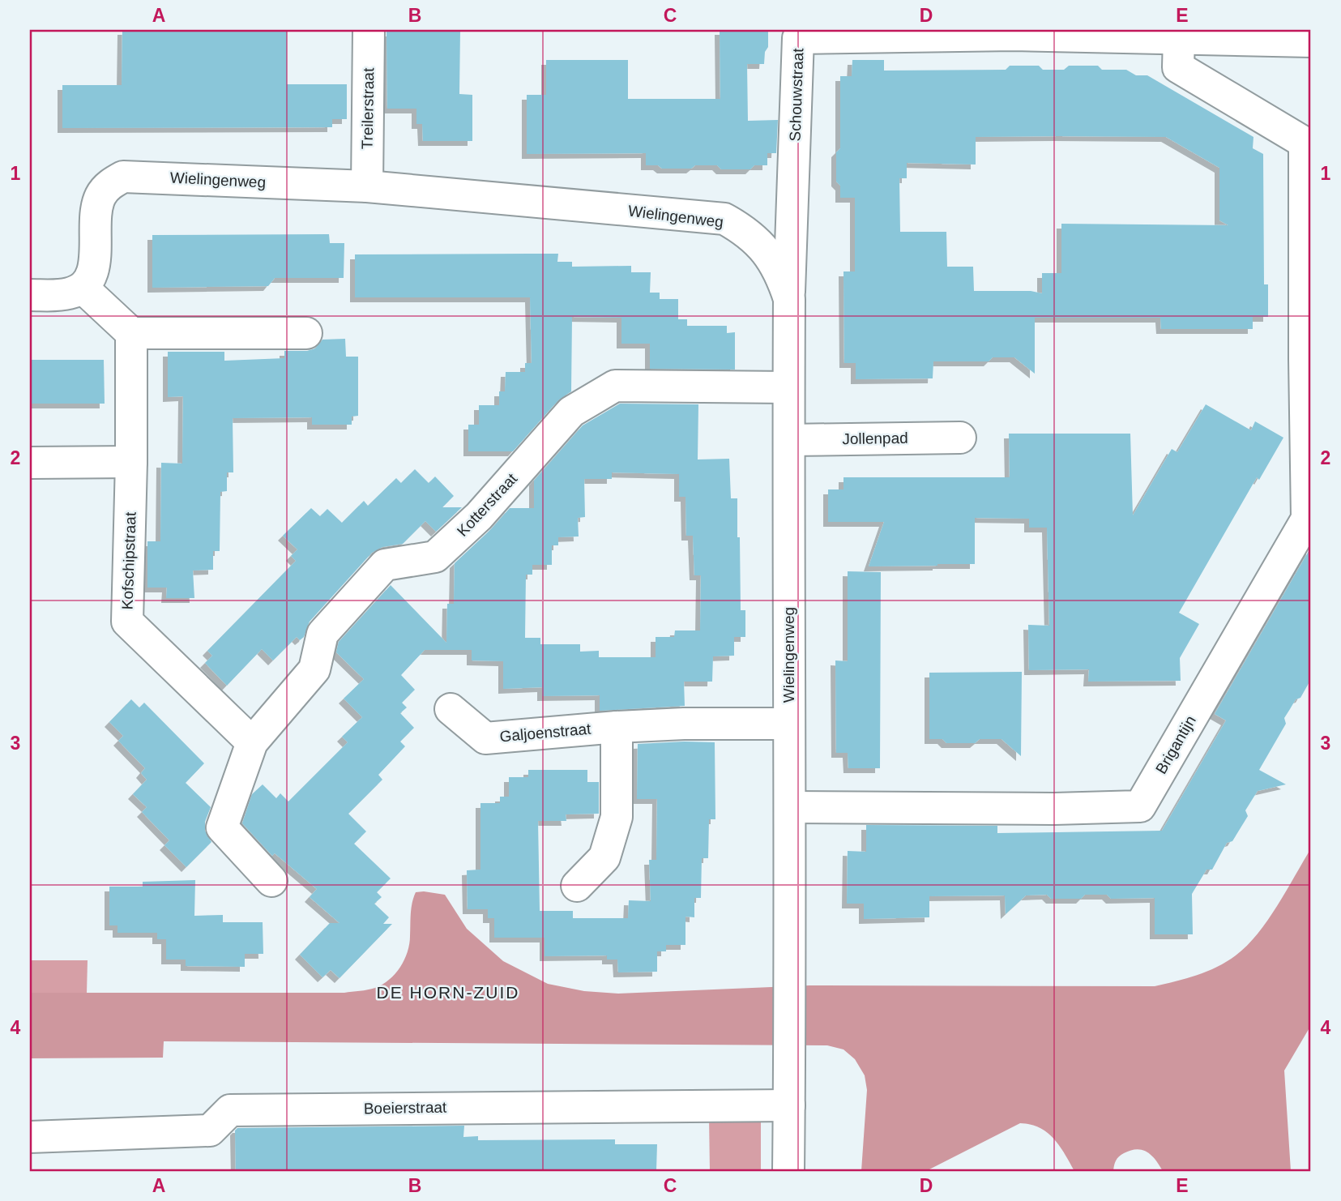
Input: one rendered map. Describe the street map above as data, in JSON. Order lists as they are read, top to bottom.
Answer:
{
  "streets": {
    "street": [
      "Schouwstraat",
      "Treilerstraat",
      "Wielingenweg",
      "Jollenpad",
      "Kotterstraat",
      "Kofschipstraat",
      "Galjoenstraat",
      "Brigantijn",
      "Boeierstraat"
    ]
  },
  "crossings": [
    ["Schouwstraat", "Wielingenweg"],
    ["Schouwstraat", "Brigantijn"],
    ["Treilerstraat", "Wielingenweg"],
    ["Wielingenweg", "Jollenpad"],
    ["Wielingenweg", "Kotterstraat"],
    ["Wielingenweg", "Galjoenstraat"],
    ["Wielingenweg", "Brigantijn"],
    ["Wielingenweg", "Boeierstraat"],
    ["Kotterstraat", "Kofschipstraat"]
  ],
  "districts": ["DE HORN-ZUID"],
  "grid": {
    "columns": [
      "A",
      "B",
      "C",
      "D",
      "E"
    ],
    "rows": [
      "1",
      "2",
      "3",
      "4"
    ]
  }
}
